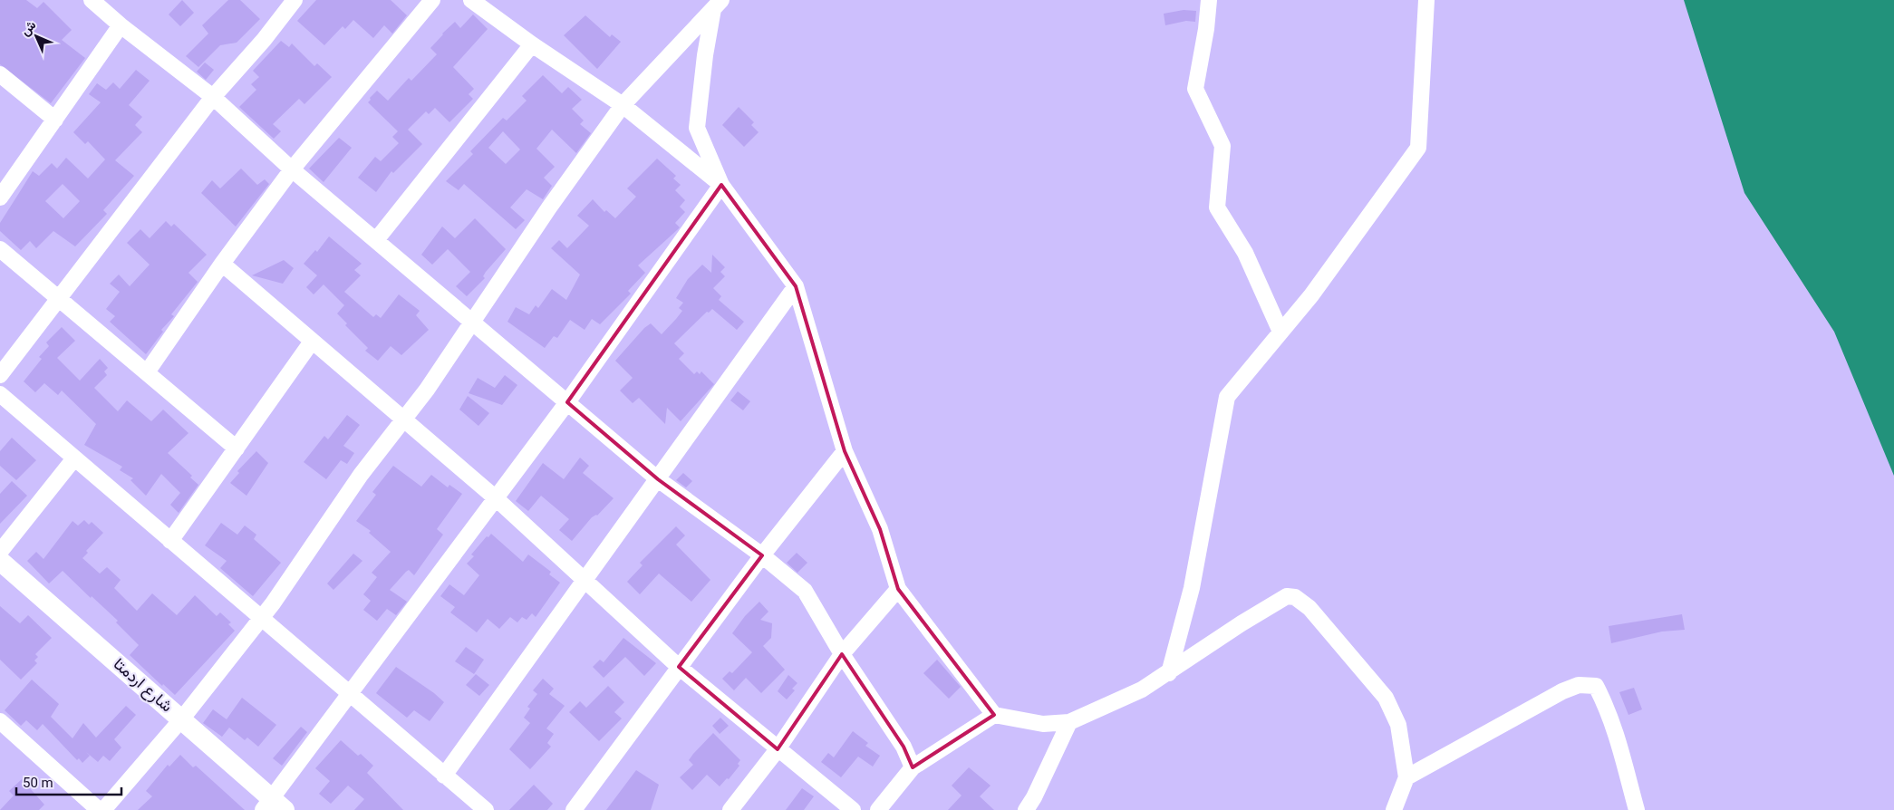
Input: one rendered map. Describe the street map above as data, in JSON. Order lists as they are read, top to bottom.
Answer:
{
  "streets": {
    "main road": ["شارع اردمتا"]
  },
  "scale_bar": "50 m",
  "north": "top left"
}
